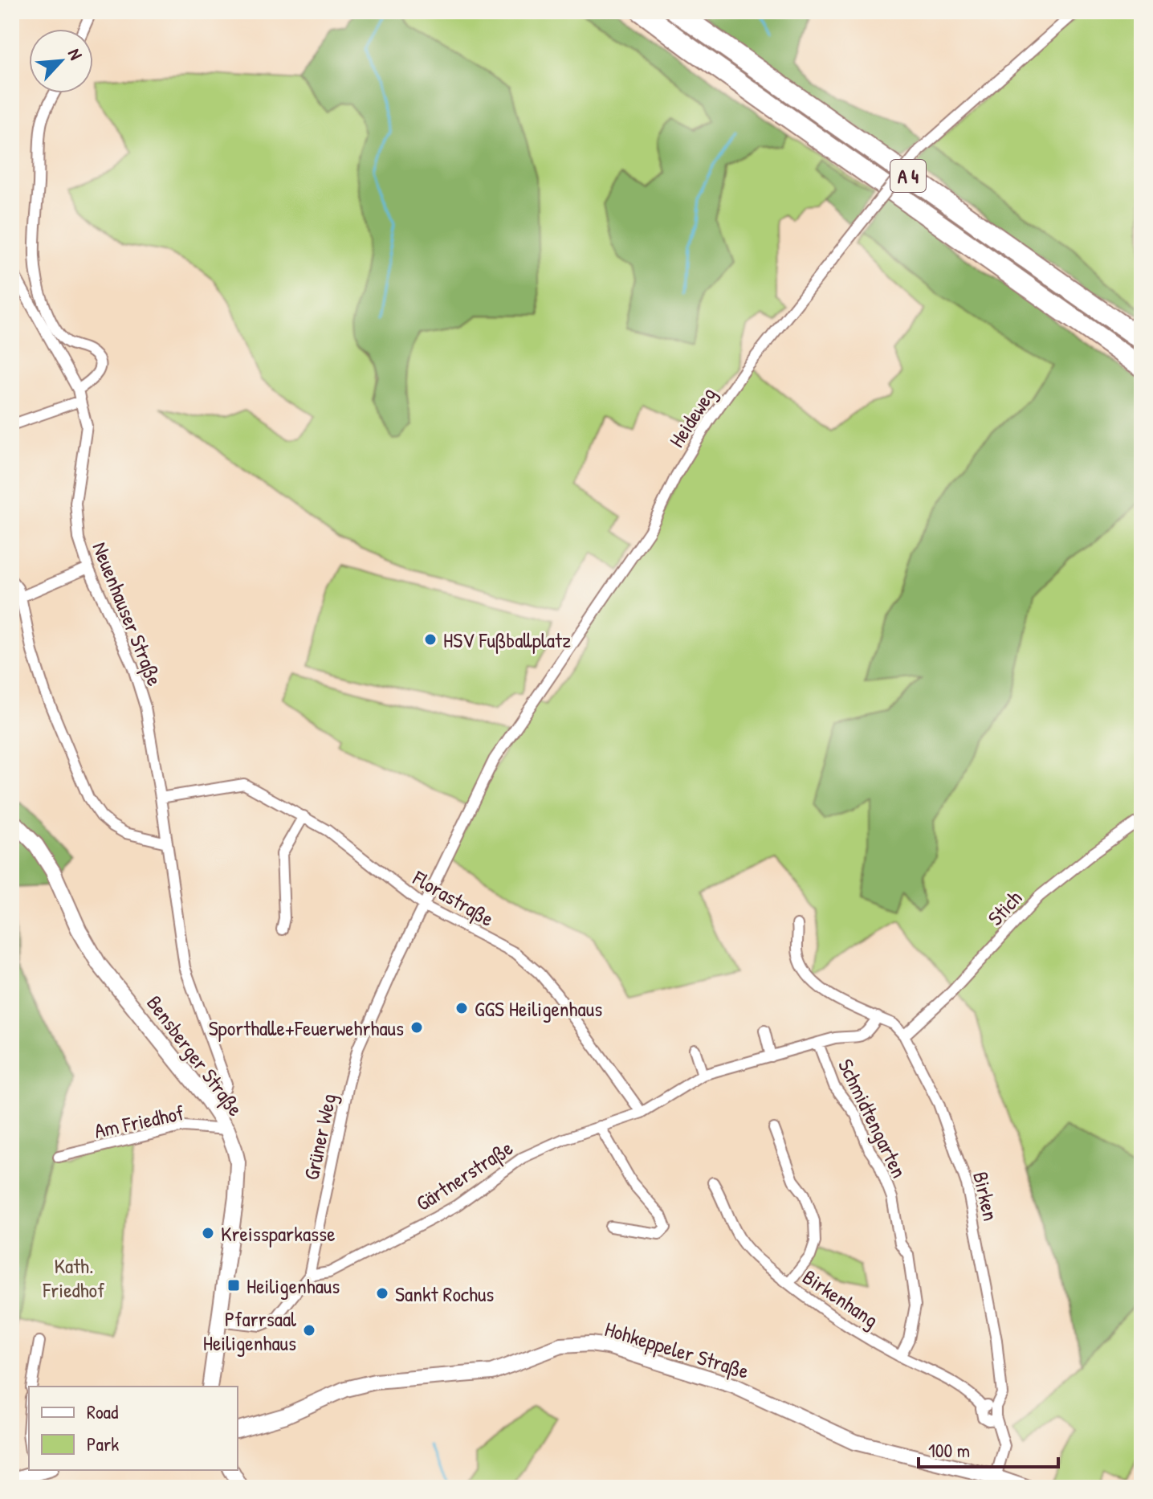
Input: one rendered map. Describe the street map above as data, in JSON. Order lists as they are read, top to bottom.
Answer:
{
  "streets": {
    "highway": ["A 4"],
    "street": [
      "Heideweg",
      "Neuenhauser Straße",
      "Florastraße",
      "Stich",
      "Bensberger Straße",
      "Schmidtengarten",
      "Am Friedhof",
      "Grüner Weg",
      "Gärtnerstraße",
      "Birken",
      "Birkenhang",
      "Hohkeppeler Straße"
    ]
  },
  "crossings": [
    ["Heideweg", "Florastraße"],
    ["Heideweg", "Grüner Weg"],
    ["Neuenhauser Straße", "Florastraße"],
    ["Neuenhauser Straße", "Bensberger Straße"],
    ["Florastraße", "Grüner Weg"],
    ["Florastraße", "Gärtnerstraße"],
    ["Stich", "Birken"],
    ["Bensberger Straße", "Am Friedhof"],
    ["Bensberger Straße", "Grüner Weg"],
    ["Schmidtengarten", "Birkenhang"],
    ["Grüner Weg", "Gärtnerstraße"],
    ["Birken", "Hohkeppeler Straße"]
  ],
  "parks": ["Kath. Friedhof"],
  "places": {
    "other": [
      "HSV Fußballplatz",
      "GGS Heiligenhaus",
      "Sporthalle+Feuerwehrhaus",
      "Kreissparkasse",
      "Sankt Rochus",
      "Pfarrsaal Heiligenhaus"
    ],
    "transit": ["Heiligenhaus"]
  },
  "legend": ["Road", "Park"],
  "scale_bar": "100 m",
  "north": "top right"
}
